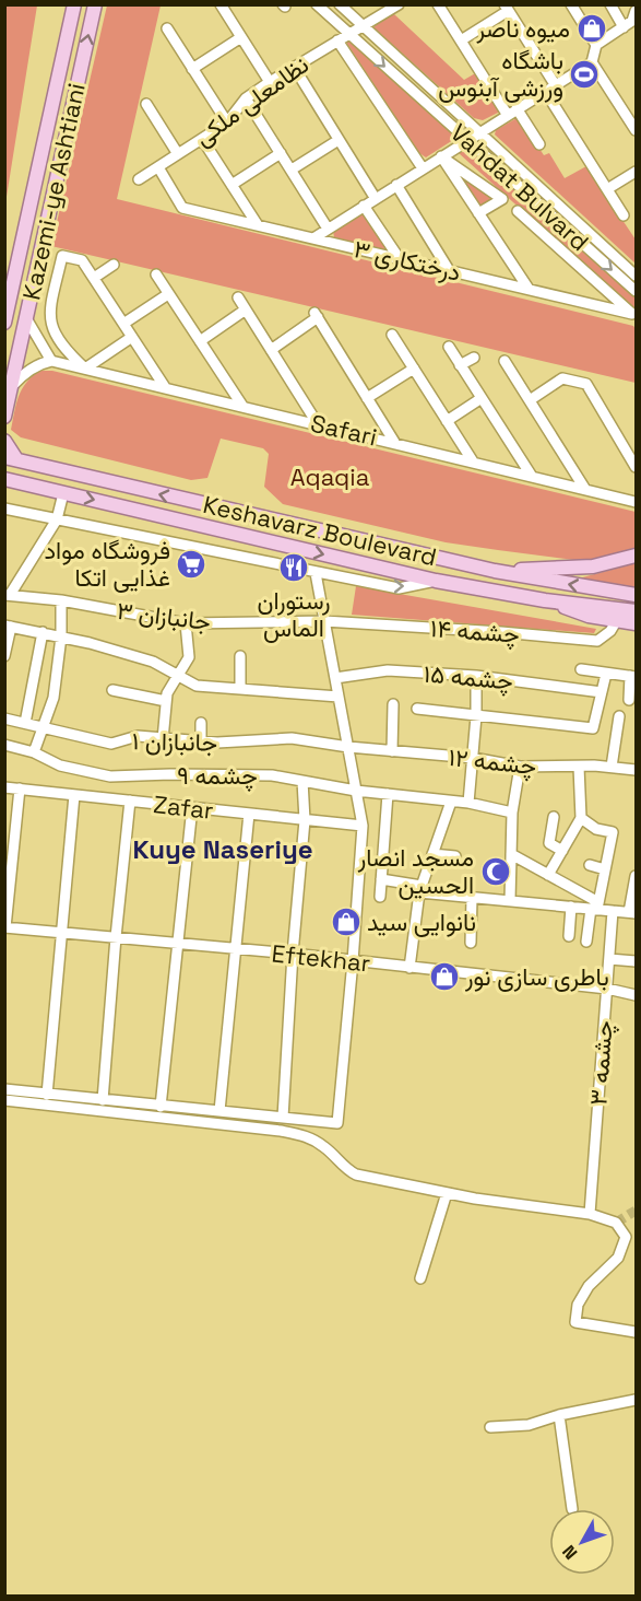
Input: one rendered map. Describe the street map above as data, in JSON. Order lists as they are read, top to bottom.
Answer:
{
  "streets": {
    "main road": ["Kazemi-ye Ashtiani", "Keshavarz Boulevard"],
    "street": [
      "نظامعلی ملکی",
      "Vahdat Bulvard",
      "درختکاری ۳",
      "Safari",
      "جانبازان ۳",
      "چشمه ۱۴",
      "چشمه ۱۵",
      "جانبازان ۱",
      "چشمه ۱۲",
      "چشمه ۹",
      "Zafar",
      "Eftekhar",
      "چشمه ۳"
    ]
  },
  "crossings": [
    ["نظامعلی ملکی", "Vahdat Bulvard"],
    ["نظامعلی ملکی", "درختکاری ۳"],
    ["جانبازان ۳", "چشمه ۱۴"],
    ["جانبازان ۱", "چشمه ۱۲"],
    ["Eftekhar", "چشمه ۳"]
  ],
  "districts": ["Kuye Naseriye"],
  "parks": ["Aqaqia"],
  "places": {
    "shop": ["میوه ناصر", "نانوایی‌ سید", "باطری سازی نور"],
    "sports": ["باشگاه ورزشی آبنوس"],
    "supermarket": ["فروشگاه مواد غذایی اتکا"],
    "restaurant": ["رستوران الماس"],
    "mosque": ["مسجد انصار الحسین"]
  },
  "north": "bottom left"
}
